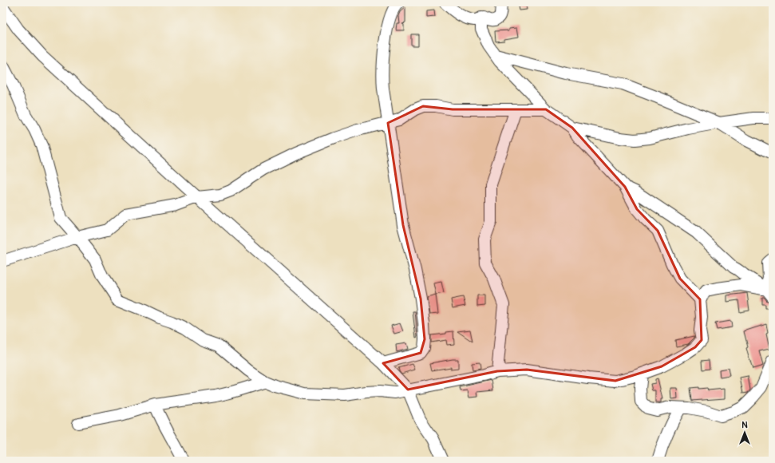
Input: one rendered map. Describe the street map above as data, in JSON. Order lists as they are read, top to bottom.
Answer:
{
  "north": "top"
}
